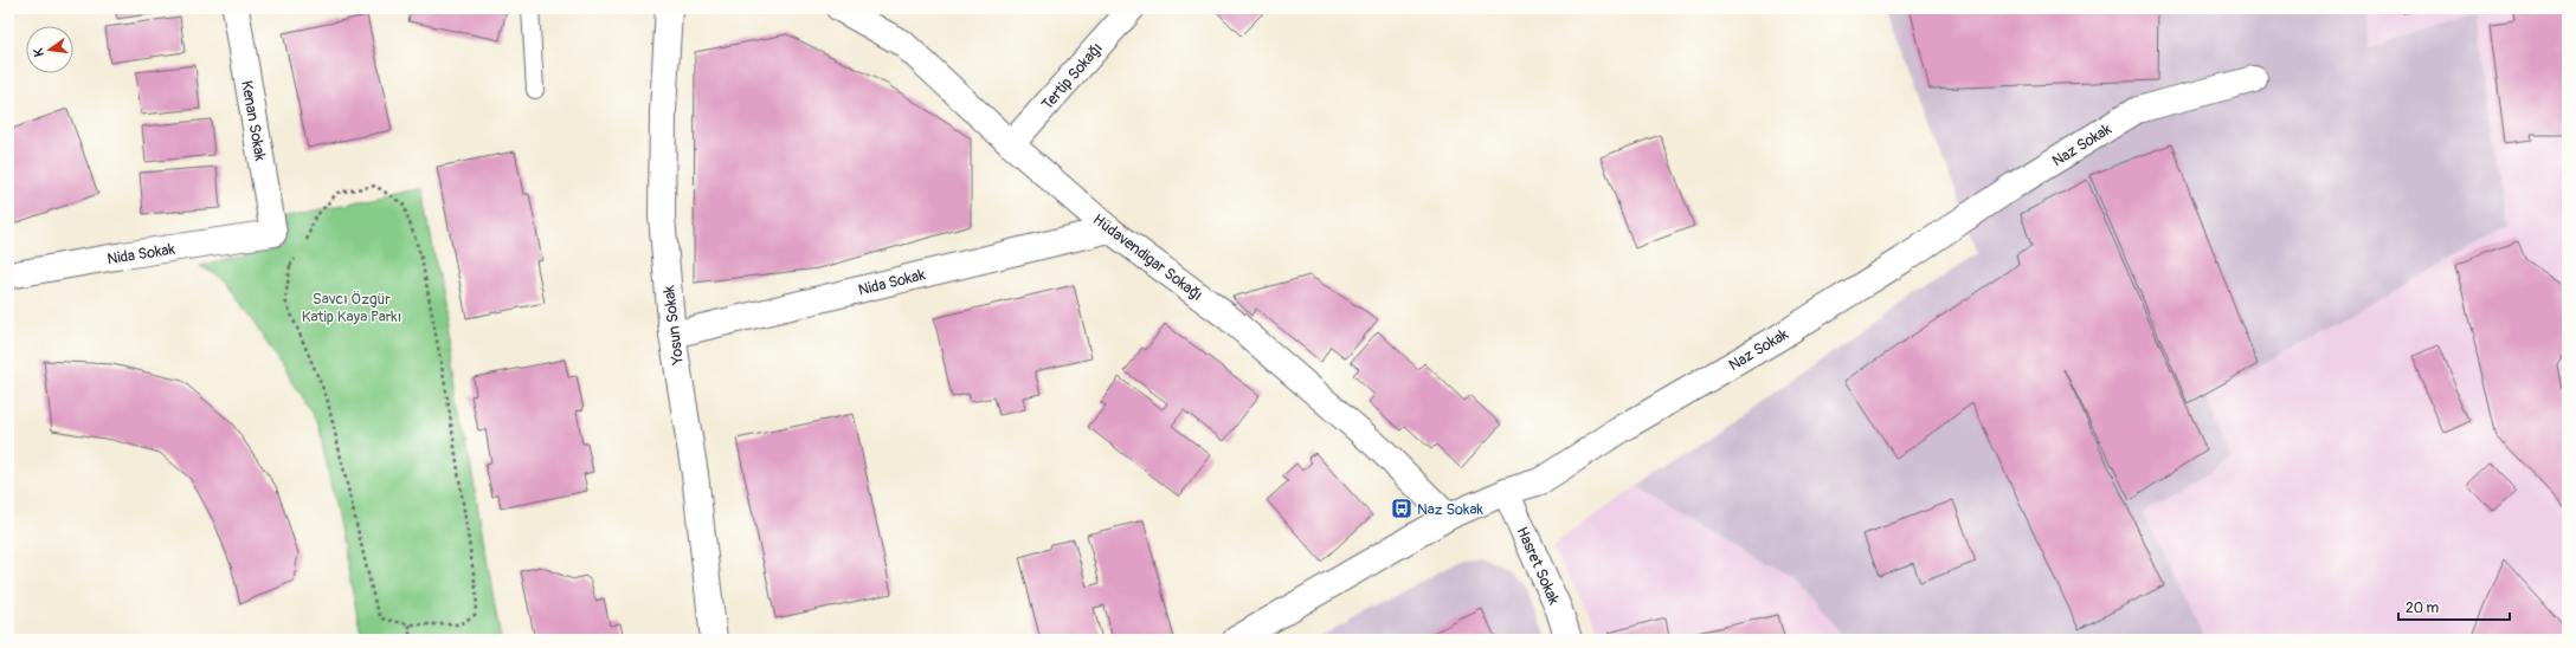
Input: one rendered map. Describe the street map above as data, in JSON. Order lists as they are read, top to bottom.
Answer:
{
  "streets": {
    "street": [
      "Tertip Sokağı",
      "Kenan Sokak",
      "Naz Sokak",
      "Nida Sokak",
      "Hüdavendigar Sokağı",
      "Yosun Sokak",
      "Hasret Sokak"
    ]
  },
  "crossings": [
    ["Tertip Sokağı", "Hüdavendigar Sokağı"],
    ["Kenan Sokak", "Nida Sokak"],
    ["Naz Sokak", "Hüdavendigar Sokağı"],
    ["Naz Sokak", "Hasret Sokak"],
    ["Nida Sokak", "Hüdavendigar Sokağı"],
    ["Nida Sokak", "Yosun Sokak"]
  ],
  "parks": ["Savcı Özgür Katip Kaya Parkı"],
  "places": {
    "bus stop": ["Naz Sokak"]
  },
  "scale_bar": "20 m",
  "north": "left"
}
